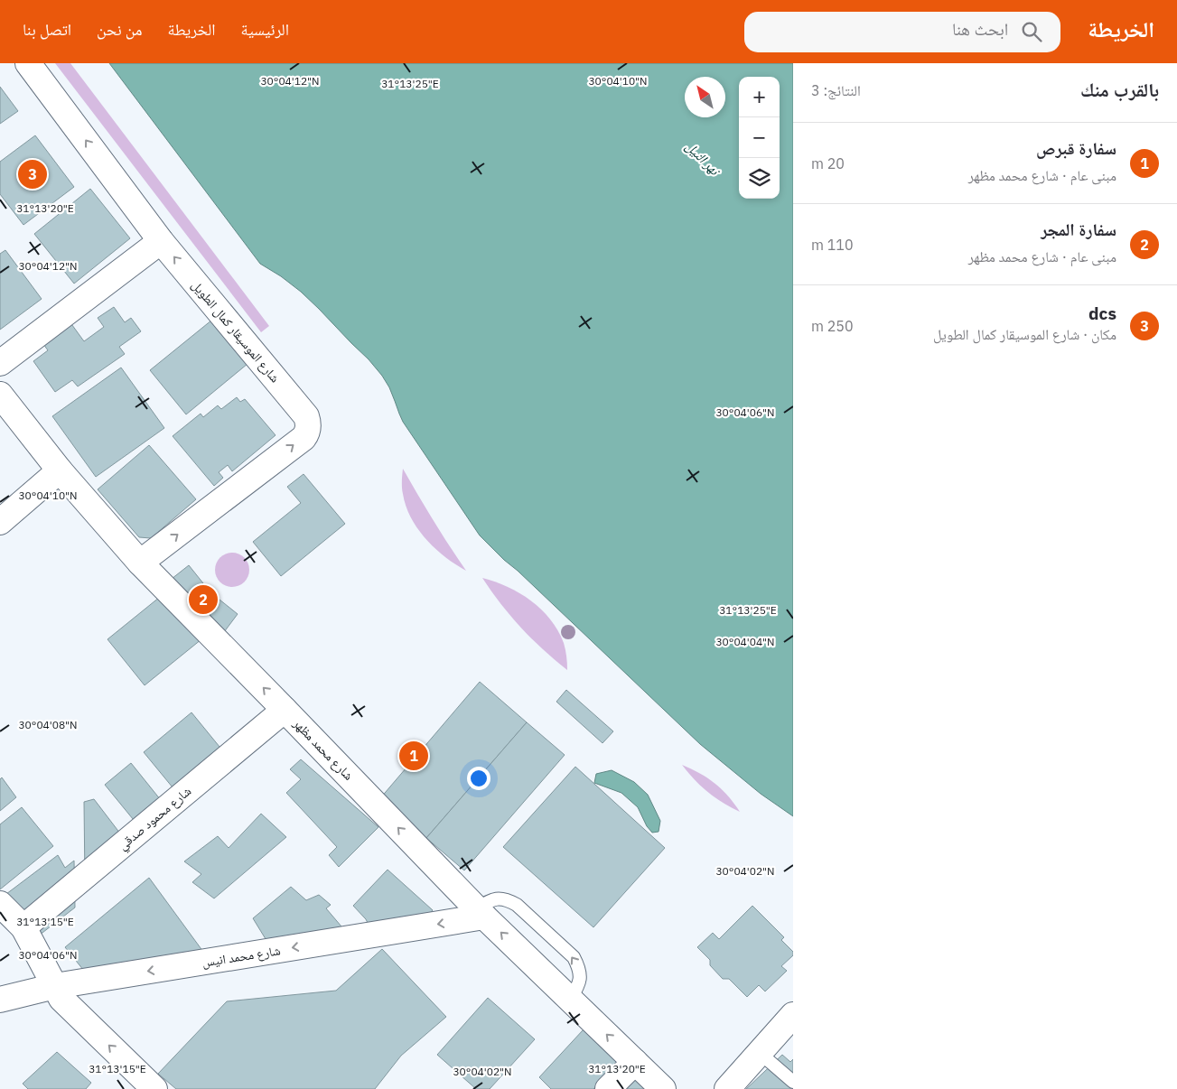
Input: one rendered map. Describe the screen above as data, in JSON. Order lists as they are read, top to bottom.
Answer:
{
  "streets": {
    "street": [
      "شارع الموسيقار كمال الطويل",
      "شارع محمد مظهر",
      "شارع محمود صدقي",
      "شارع محمد انيس"
    ]
  },
  "crossings": [
    ["شارع الموسيقار كمال الطويل", "شارع محمد مظهر"],
    ["شارع محمد مظهر", "شارع محمود صدقي"],
    ["شارع محمد مظهر", "شارع محمد انيس"]
  ],
  "one_way": ["شارع محمد مظهر", "شارع محمد انيس"],
  "water": ["نهر النيل"],
  "north": "top left",
  "page": {
    "header": "الخريطة",
    "search": "ابحث هنا",
    "nav": [
      "الرئيسية",
      "الخريطة",
      "من نحن",
      "اتصل بنا"
    ],
    "heading": ["بالقرب منك", "النتائج: 3"],
    "map_buttons": ["+", "−"],
    "list": [
      {
        "mark": "1",
        "name": "سفارة قبرص",
        "note": "مبنى عام · شارع محمد مظهر",
        "value": "20 m"
      },
      {
        "mark": "2",
        "name": "سفارة المجر",
        "note": "مبنى عام · شارع محمد مظهر",
        "value": "110 m"
      },
      {
        "mark": "3",
        "name": "dcs",
        "note": "مكان · شارع الموسيقار كمال الطويل",
        "value": "250 m"
      }
    ],
    "pins": ["3", "2", "1"]
  },
  "coordinates": [
    "30°04'12\"N",
    "30°04'10\"N",
    "31°13'25\"E",
    "31°13'20\"E",
    "30°04'06\"N",
    "30°04'04\"N",
    "30°04'08\"N",
    "30°04'02\"N",
    "31°13'15\"E"
  ]
}
